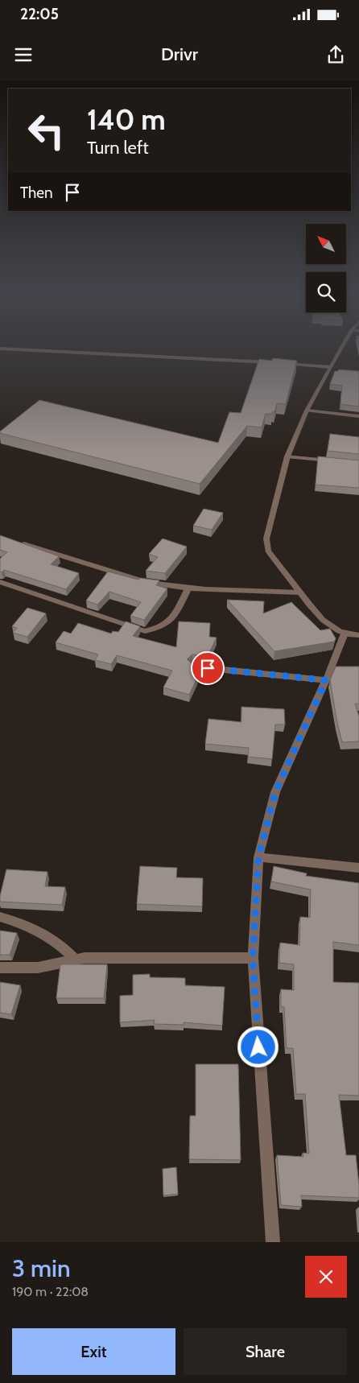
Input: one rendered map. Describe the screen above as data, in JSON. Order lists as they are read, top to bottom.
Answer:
{
  "north": "top left",
  "page": {
    "status": "22:05",
    "header": "Drivr",
    "turn": ["140 m", "Turn left"],
    "then": "Then",
    "heading": ["3 min", "190 m · 22:08"],
    "buttons": ["Exit", "Share"]
  }
}
